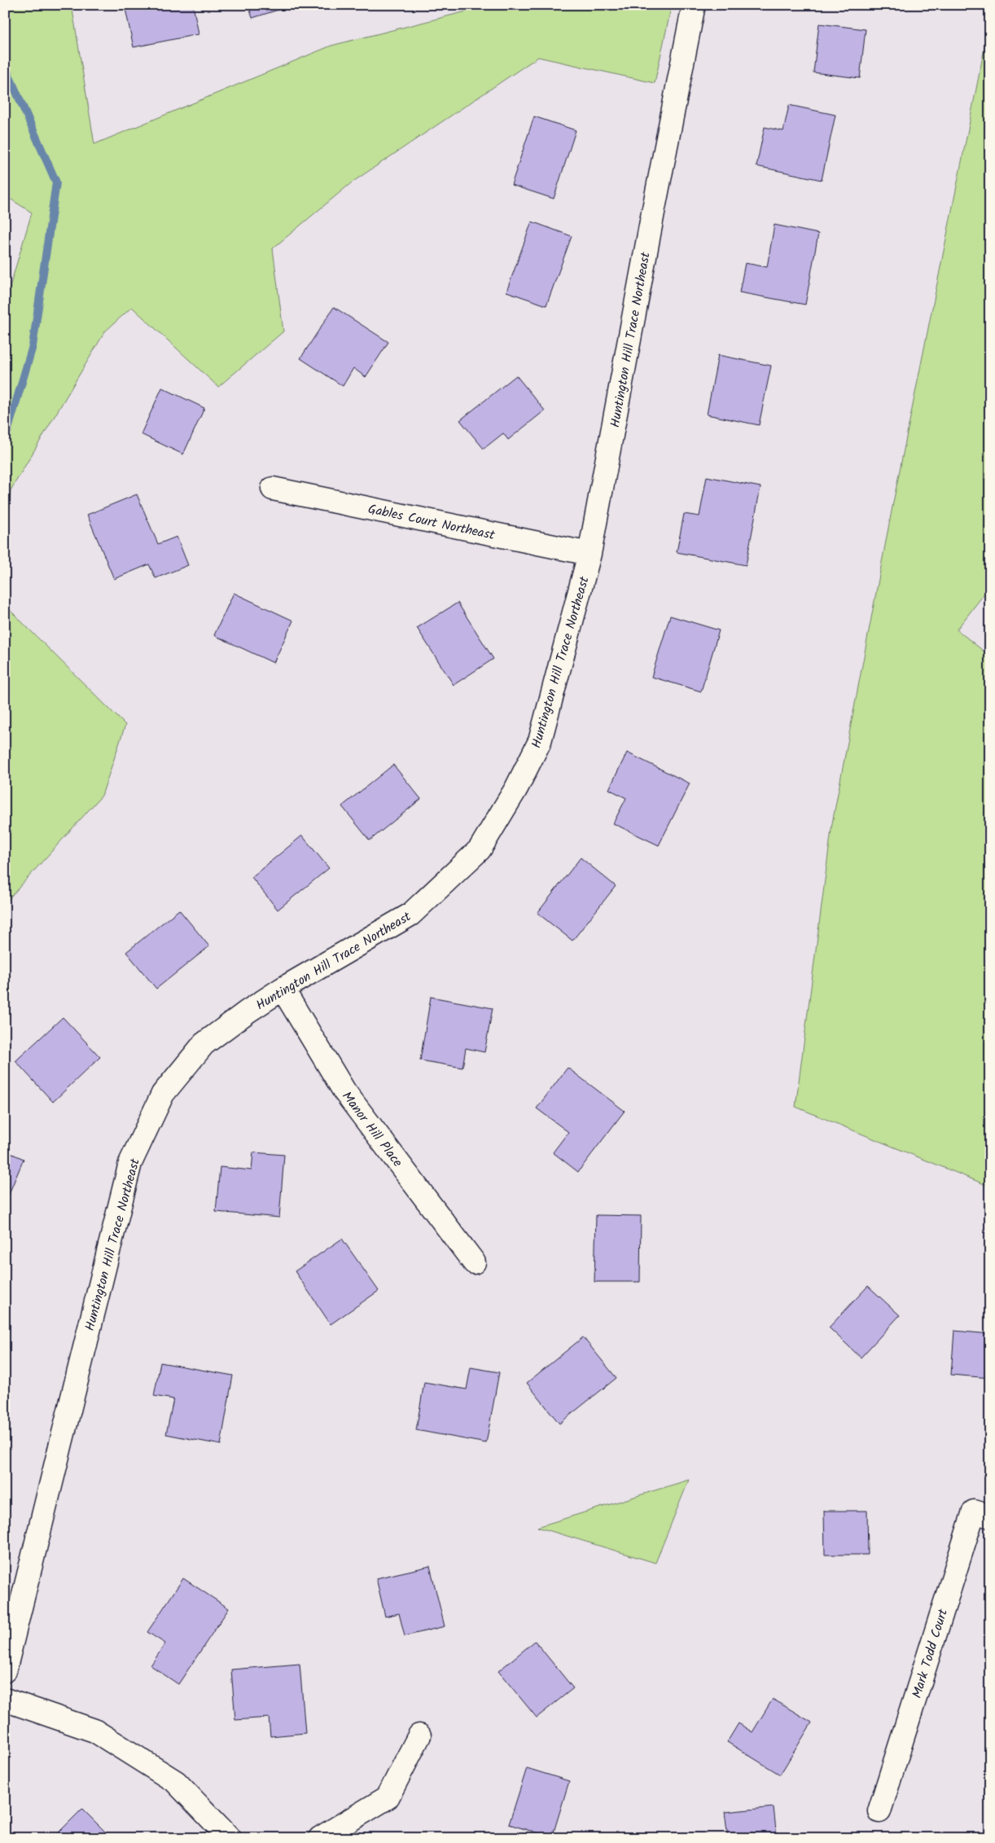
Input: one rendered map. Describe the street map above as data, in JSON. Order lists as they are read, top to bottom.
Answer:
{
  "streets": {
    "street": [
      "Huntington Hill Trace Northeast",
      "Gables Court Northeast",
      "Manor Hill Place",
      "Mark Todd Court"
    ]
  },
  "crossings": [
    ["Huntington Hill Trace Northeast", "Gables Court Northeast"],
    ["Huntington Hill Trace Northeast", "Manor Hill Place"]
  ]
}
